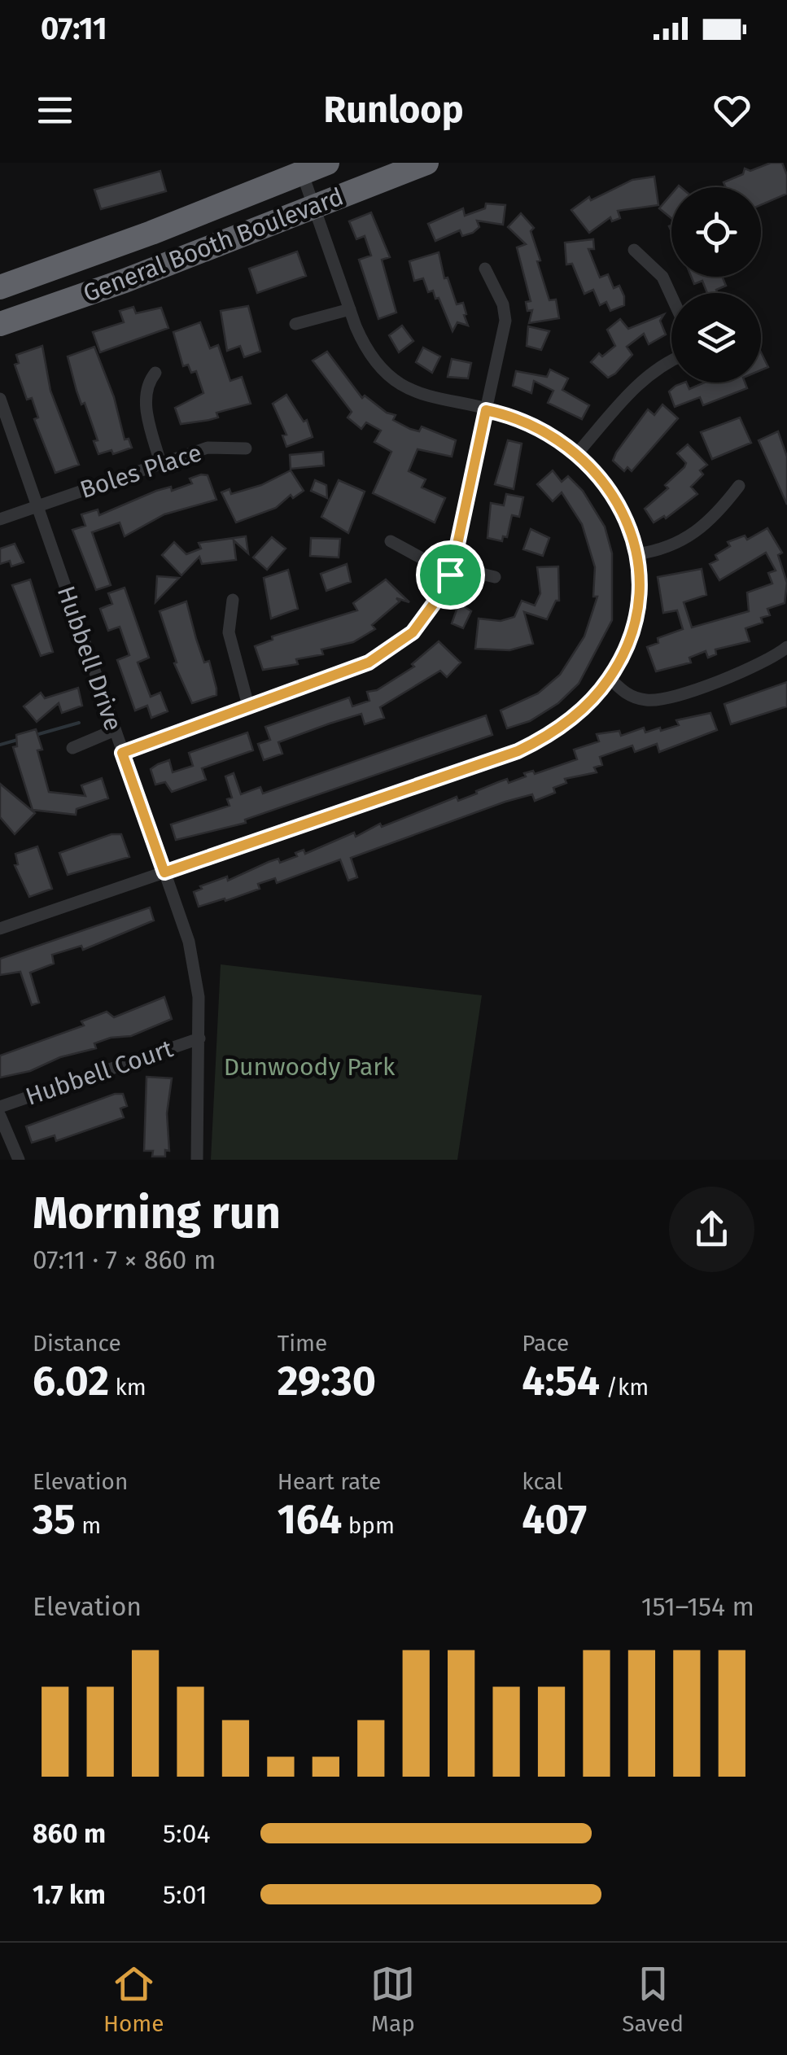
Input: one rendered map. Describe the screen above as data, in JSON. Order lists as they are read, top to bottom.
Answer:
{
  "streets": {
    "highway": ["General Booth Boulevard"],
    "street": ["Boles Place", "Hubbell Drive", "Hubbell Court"]
  },
  "crossings": [
    ["Boles Place", "Hubbell Drive"],
    ["Hubbell Drive", "Hubbell Court"]
  ],
  "parks": ["Dunwoody Park"],
  "page": {
    "status": "07:11",
    "header": "Runloop",
    "heading": ["Morning run", "07:11 · 7 × 860 m"],
    "stats": [
      ["Distance", "6.02 km"],
      ["Time", "29:30"],
      ["Pace", "4:54 /km"],
      ["Elevation", "35 m"],
      ["Heart rate", "164 bpm"],
      ["kcal", "407"]
    ],
    "chart": ["Elevation", "151–154 m"],
    "list": [
      {
        "name": "860 m",
        "note": "5:04"
      },
      {
        "name": "1.7 km",
        "note": "5:01"
      }
    ],
    "tabs": ["Home", "Map", "Saved"]
  }
}
